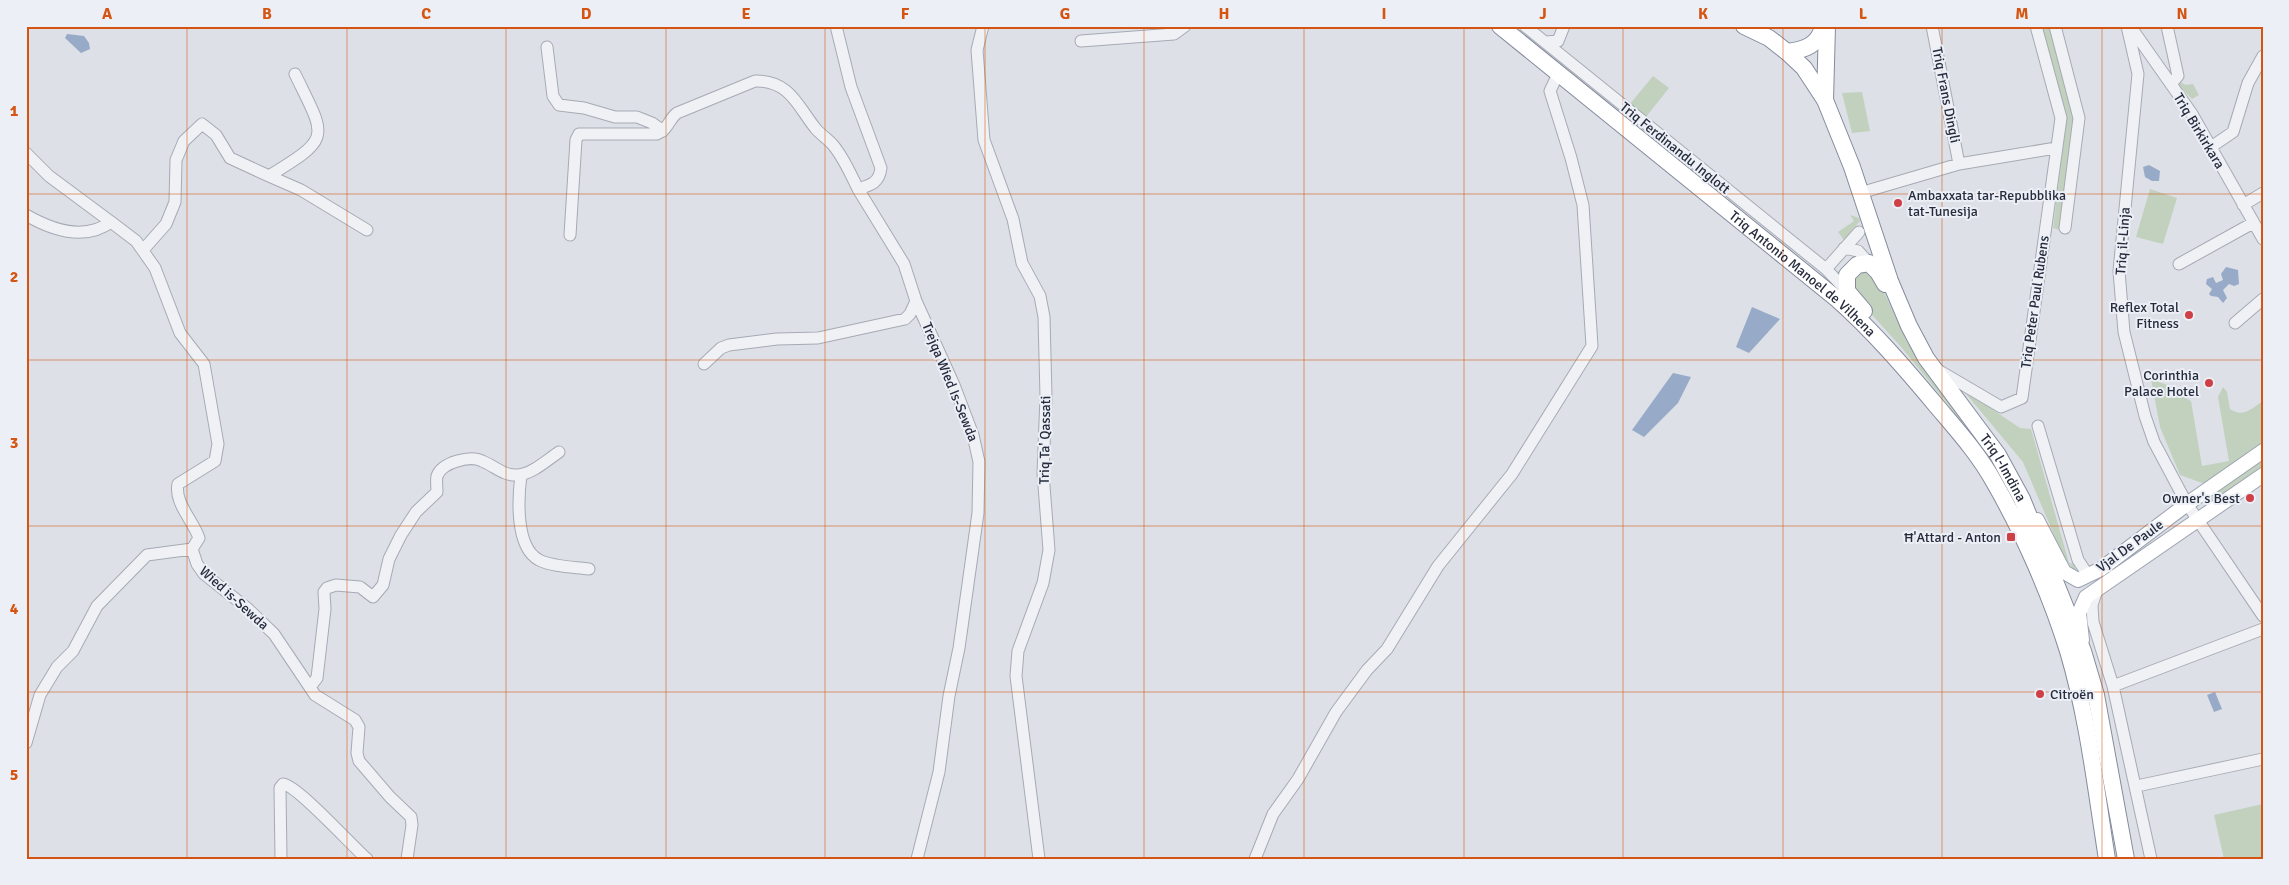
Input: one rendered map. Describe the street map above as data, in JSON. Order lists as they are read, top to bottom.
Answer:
{
  "streets": {
    "highway": ["Triq Antonio Manoel de Vilhena", "Triq l-Imdina"],
    "main road": ["Vjal De Paule"],
    "street": [
      "Triq Frans Dingli",
      "Triq Birkirkara",
      "Triq Ferdinandu Inglott",
      "Triq il-Linja",
      "Triq Peter Paul Rubens",
      "Trejqa Wied Is-Sewda",
      "Triq Ta' Qassati",
      "Wied is-Sewda"
    ]
  },
  "crossings": [
    ["Triq Birkirkara", "Triq il-Linja"],
    ["Triq il-Linja", "Vjal De Paule"],
    ["Triq Peter Paul Rubens", "Triq l-Imdina"],
    ["Triq l-Imdina", "Vjal De Paule"]
  ],
  "places": {
    "other": [
      "Ambaxxata tar-Repubblika tat-Tunesija",
      "Reflex Total Fitness",
      "Corinthia Palace Hotel",
      "Owner's Best",
      "Citroën"
    ],
    "transit": ["Ħ'Attard - Anton"]
  },
  "grid": {
    "columns": [
      "A",
      "B",
      "C",
      "D",
      "E",
      "F",
      "G",
      "H",
      "I",
      "J",
      "K",
      "L",
      "M",
      "N"
    ],
    "rows": [
      "1",
      "2",
      "3",
      "4",
      "5"
    ]
  }
}
